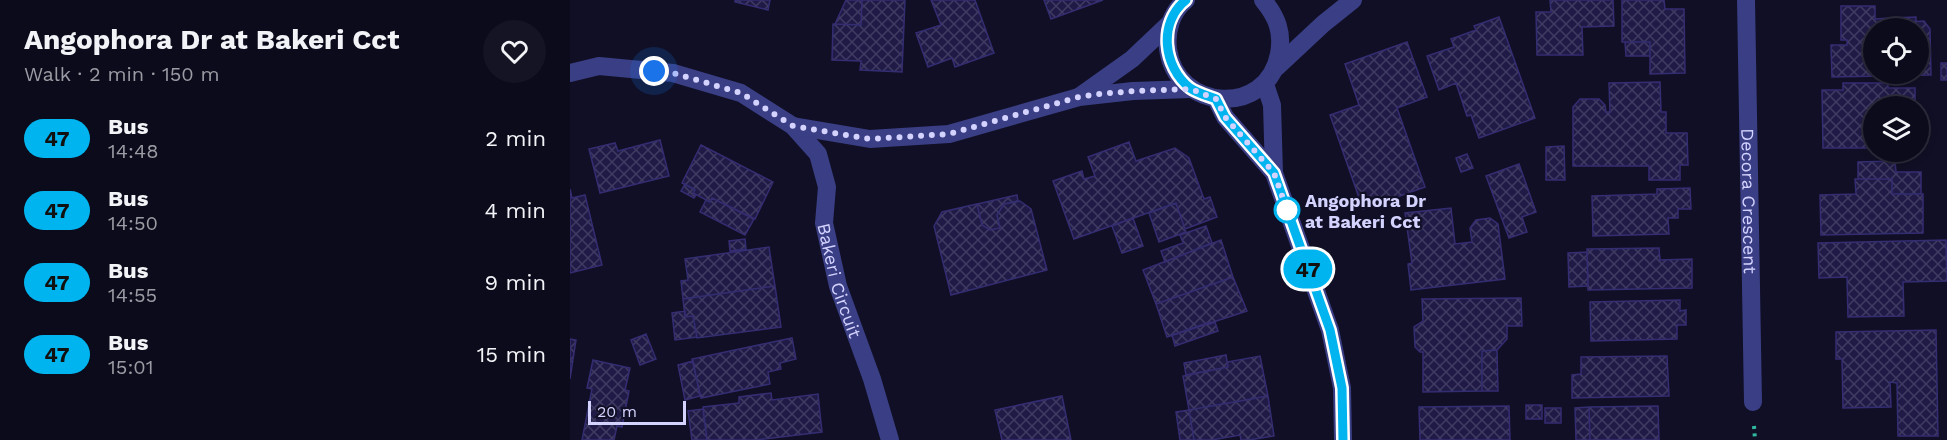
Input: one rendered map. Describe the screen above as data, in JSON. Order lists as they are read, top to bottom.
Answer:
{
  "streets": {
    "street": ["Decora Crescent", "Bakeri Circuit"]
  },
  "places": ["Angophora Dr at Bakeri Cct"],
  "lines": ["bus line 47"],
  "scale_bar": "20 m",
  "page": {
    "heading": ["Angophora Dr at Bakeri Cct", "Walk · 2 min · 150 m"],
    "on_map": "47",
    "list": [
      {
        "mark": "47",
        "name": "Bus",
        "note": "14:48",
        "value": "2 min"
      },
      {
        "mark": "47",
        "name": "Bus",
        "note": "14:50",
        "value": "4 min"
      },
      {
        "mark": "47",
        "name": "Bus",
        "note": "14:55",
        "value": "9 min"
      },
      {
        "mark": "47",
        "name": "Bus",
        "note": "15:01",
        "value": "15 min"
      }
    ],
    "scale": "20 m"
  }
}
